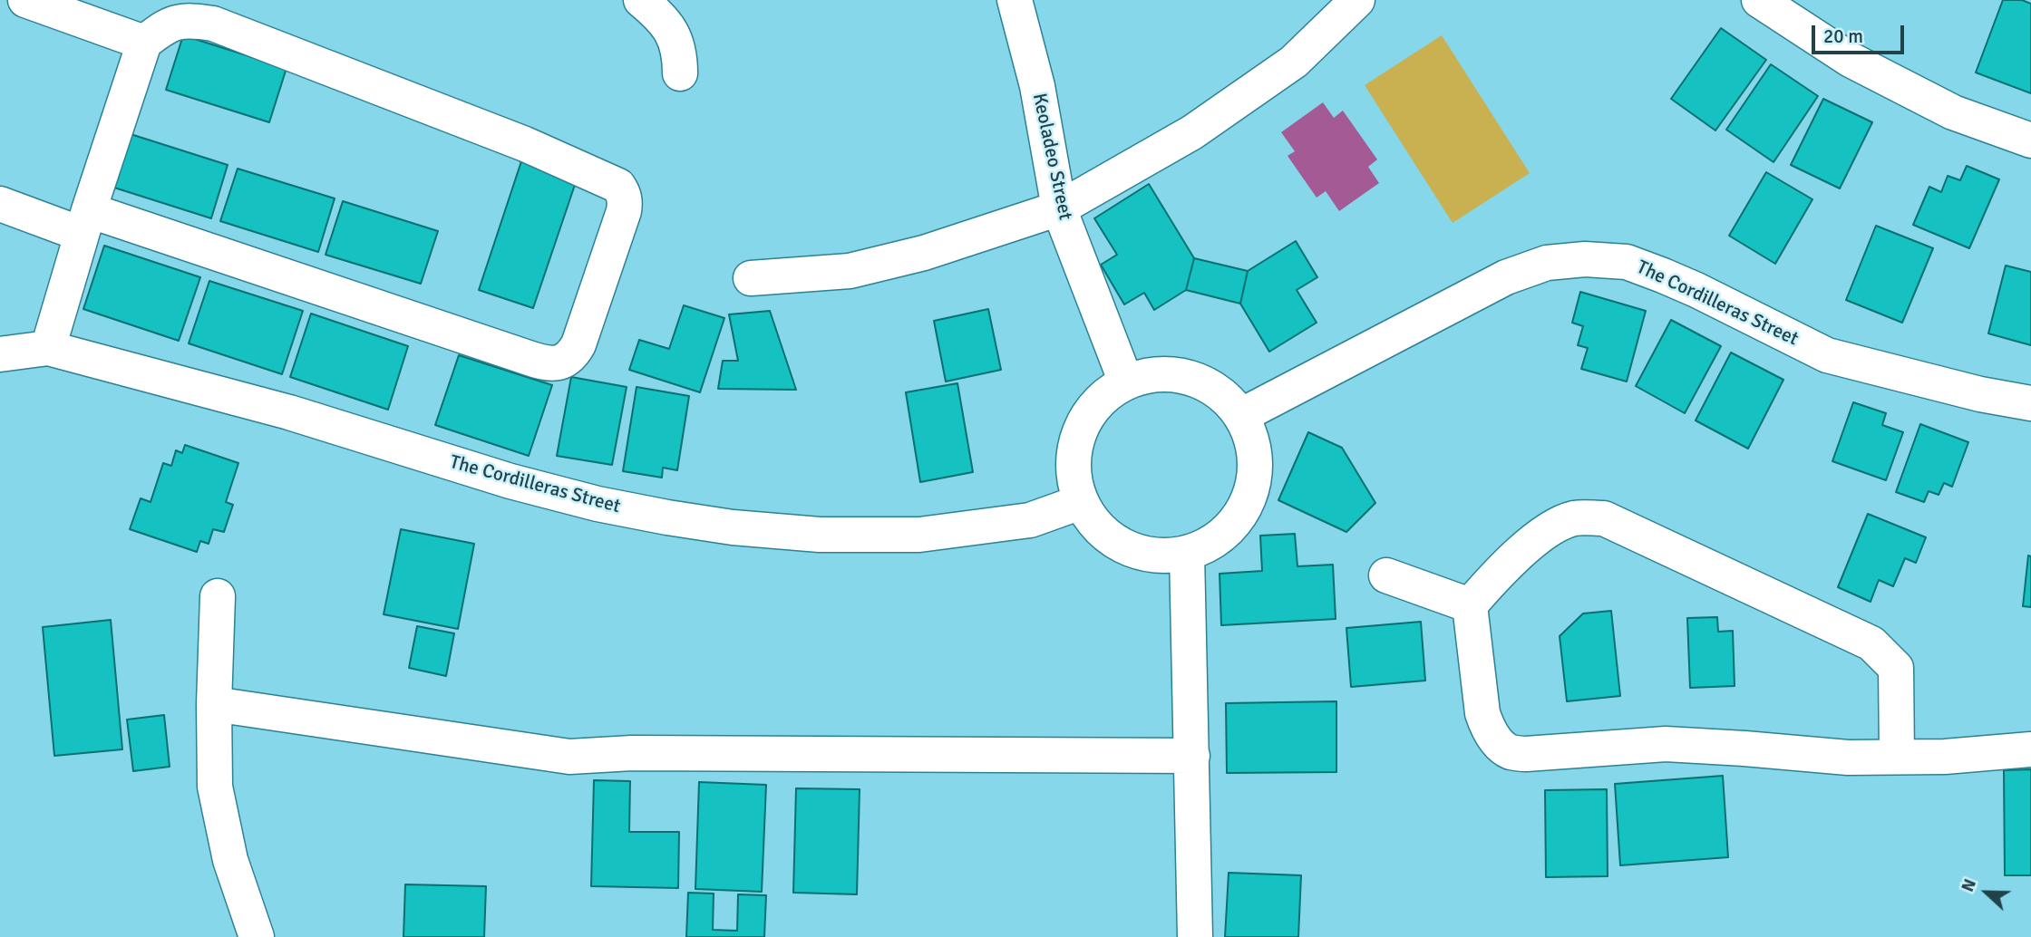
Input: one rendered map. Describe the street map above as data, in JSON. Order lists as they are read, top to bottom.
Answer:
{
  "streets": {
    "street": ["Keoladeo Street", "The Cordilleras Street"]
  },
  "crossings": [
    ["Keoladeo Street", "The Cordilleras Street"]
  ],
  "scale_bar": "20 m",
  "north": "left"
}
